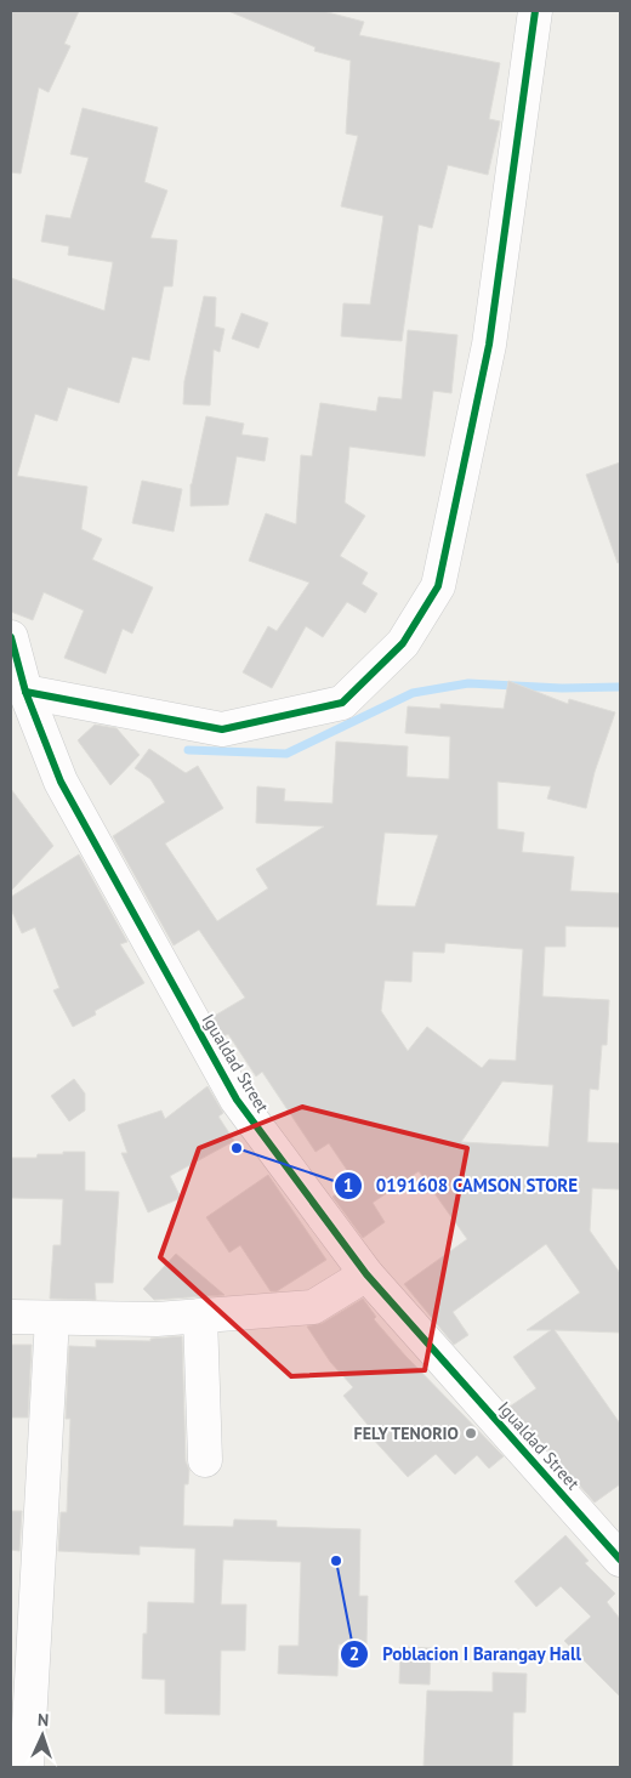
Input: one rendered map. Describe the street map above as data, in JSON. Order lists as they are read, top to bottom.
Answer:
{
  "streets": {
    "street": ["Igualdad Street"]
  },
  "places": ["0191608 CAMSON STORE", "FELY TENORIO", "Poblacion I Barangay Hall"],
  "north": "top"
}
